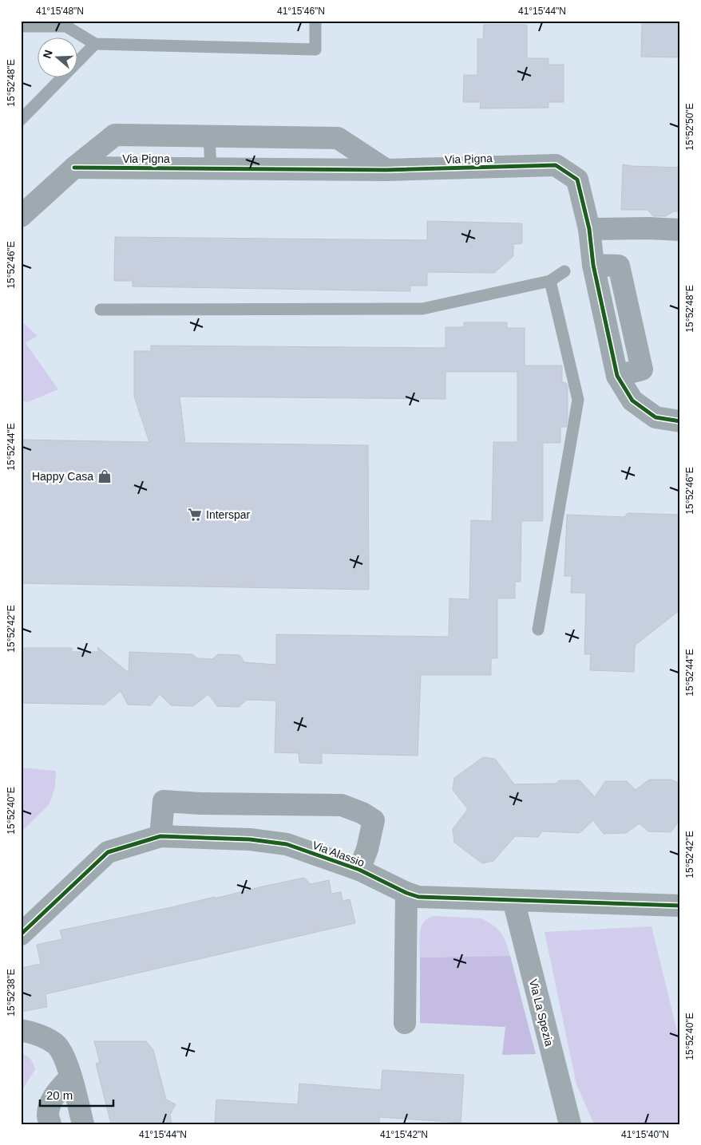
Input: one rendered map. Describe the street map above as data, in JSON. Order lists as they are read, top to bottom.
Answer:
{
  "streets": {
    "street": ["Via Pigna", "Via Alassio", "Via La Spezia"]
  },
  "crossings": [
    ["Via Alassio", "Via La Spezia"]
  ],
  "places": {
    "shop": ["Happy Casa"],
    "supermarket": ["Interspar"]
  },
  "scale_bar": "20 m",
  "north": "left",
  "coordinates": [
    "41°15'48\"N",
    "41°15'46\"N",
    "41°15'44\"N",
    "15°52'48\"E",
    "15°52'50\"E",
    "15°52'46\"E",
    "15°52'44\"E",
    "15°52'42\"E",
    "15°52'40\"E",
    "15°52'38\"E",
    "41°15'42\"N",
    "41°15'40\"N"
  ]
}
